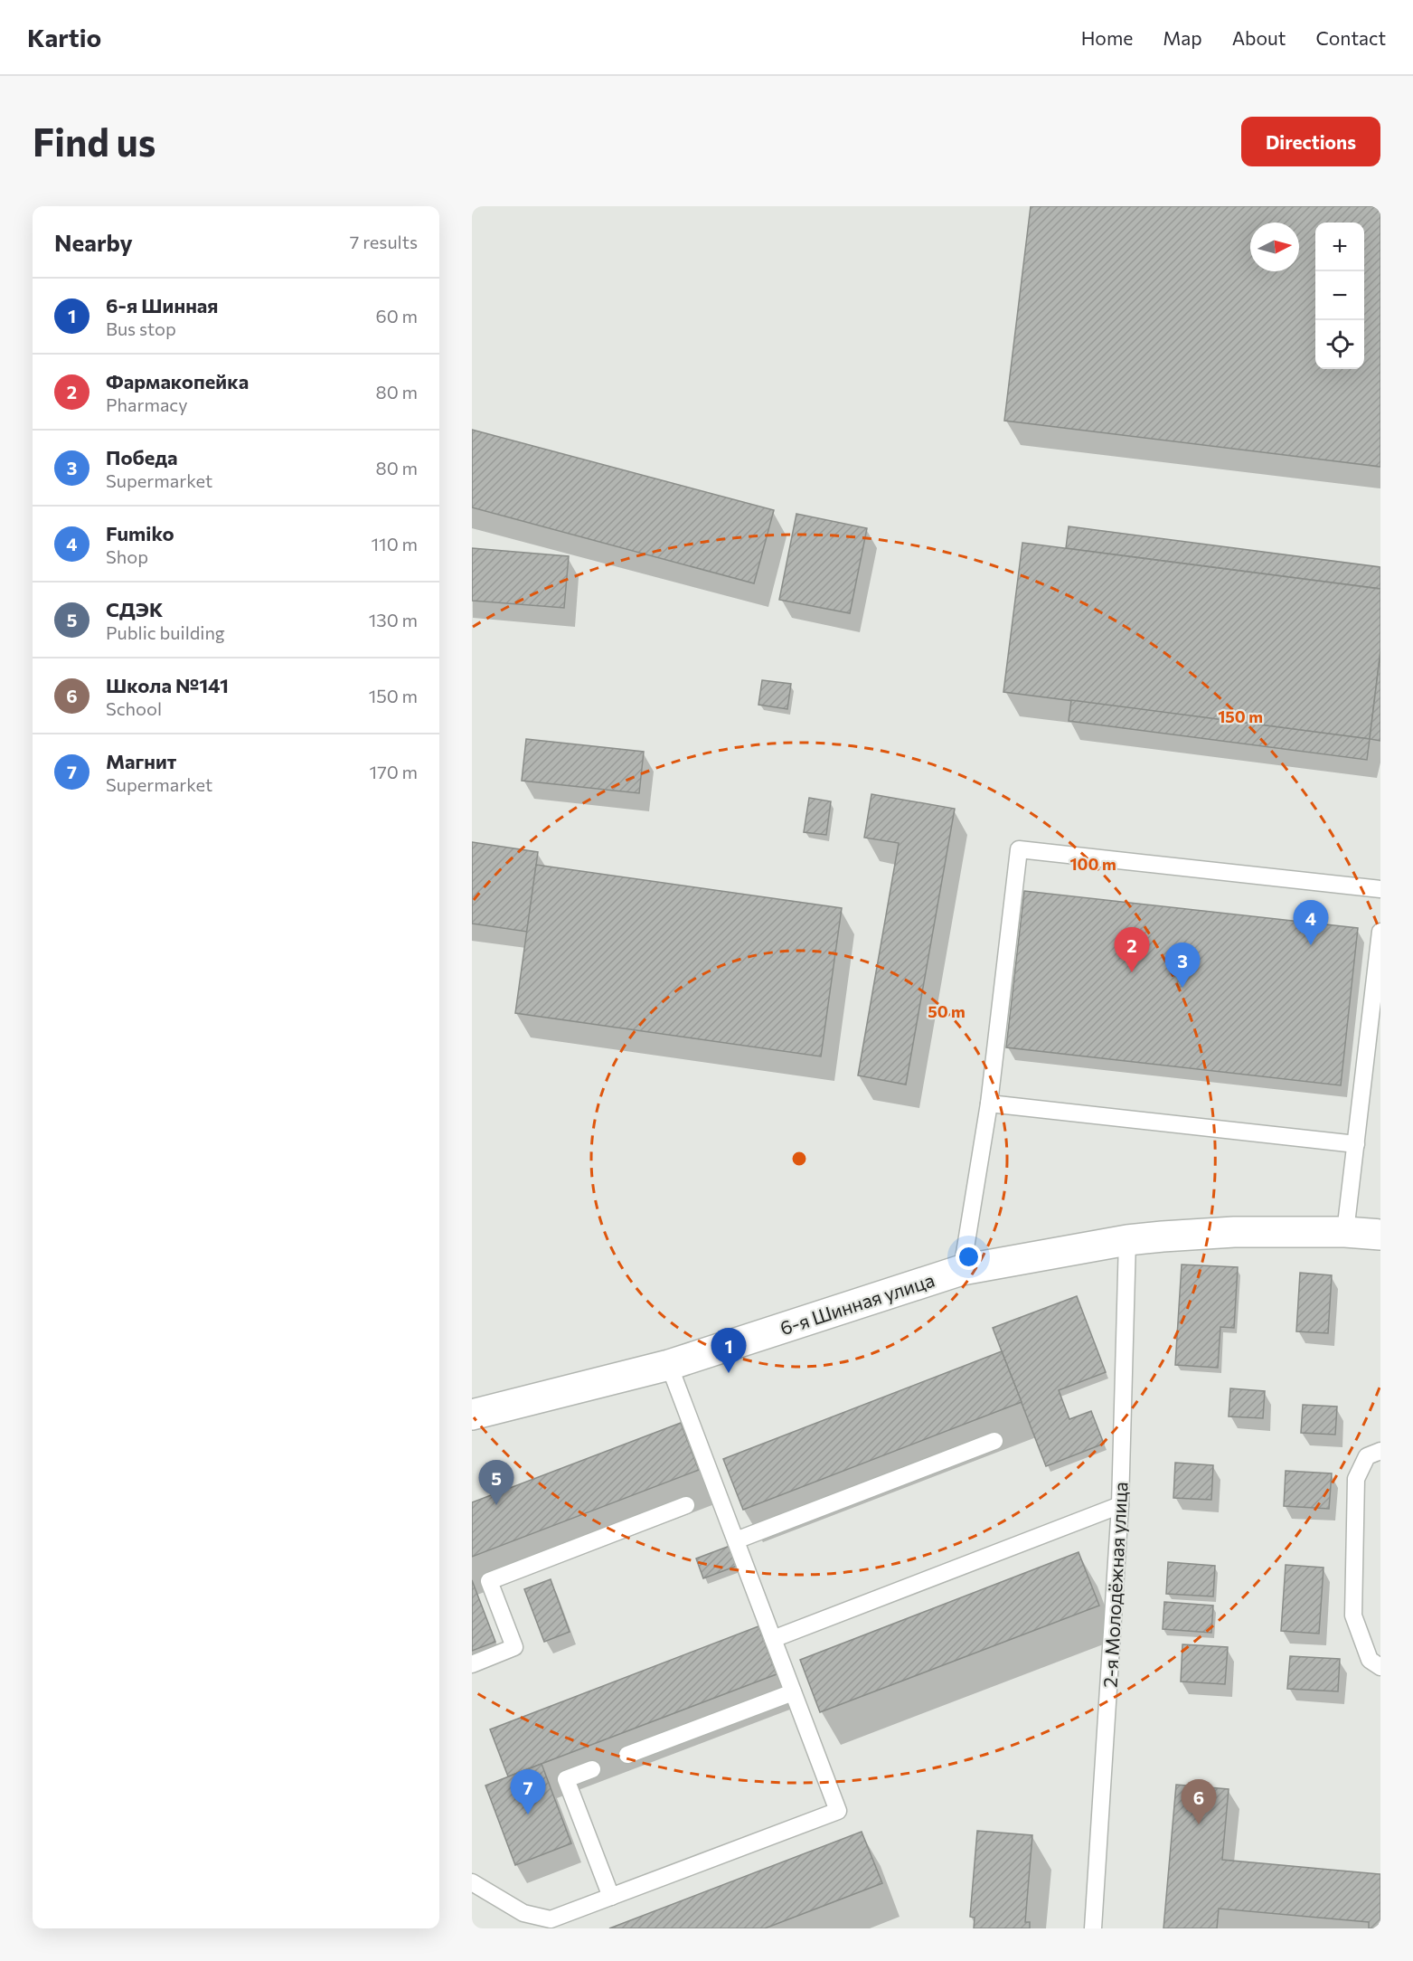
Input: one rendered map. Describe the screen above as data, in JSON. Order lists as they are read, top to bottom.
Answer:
{
  "streets": {
    "main road": ["6-я Шинная улица"],
    "lane": ["2-я Молодёжная улица"]
  },
  "crossings": [
    ["6-я Шинная улица", "2-я Молодёжная улица"]
  ],
  "north": "right",
  "page": {
    "header": "Kartio",
    "nav": [
      "Home",
      "Map",
      "About",
      "Contact"
    ],
    "buttons": "Directions",
    "title": "Find us",
    "heading": ["Nearby", "7 results"],
    "map_buttons": ["+", "−"],
    "list": [
      {
        "mark": "1",
        "name": "6-я Шинная",
        "note": "Bus stop",
        "value": "60 m"
      },
      {
        "mark": "2",
        "name": "Фармакопейка",
        "note": "Pharmacy",
        "value": "80 m"
      },
      {
        "mark": "3",
        "name": "Победа",
        "note": "Supermarket",
        "value": "80 m"
      },
      {
        "mark": "4",
        "name": "Fumiko",
        "note": "Shop",
        "value": "110 m"
      },
      {
        "mark": "5",
        "name": "СДЭК",
        "note": "Public building",
        "value": "130 m"
      },
      {
        "mark": "6",
        "name": "Школа №141",
        "note": "School",
        "value": "150 m"
      },
      {
        "mark": "7",
        "name": "Магнит",
        "note": "Supermarket",
        "value": "170 m"
      }
    ],
    "pins": [
      "4",
      "2",
      "3",
      "1",
      "5",
      "7",
      "6"
    ]
  },
  "rings": ["150 m", "100 m", "50 m"]
}
